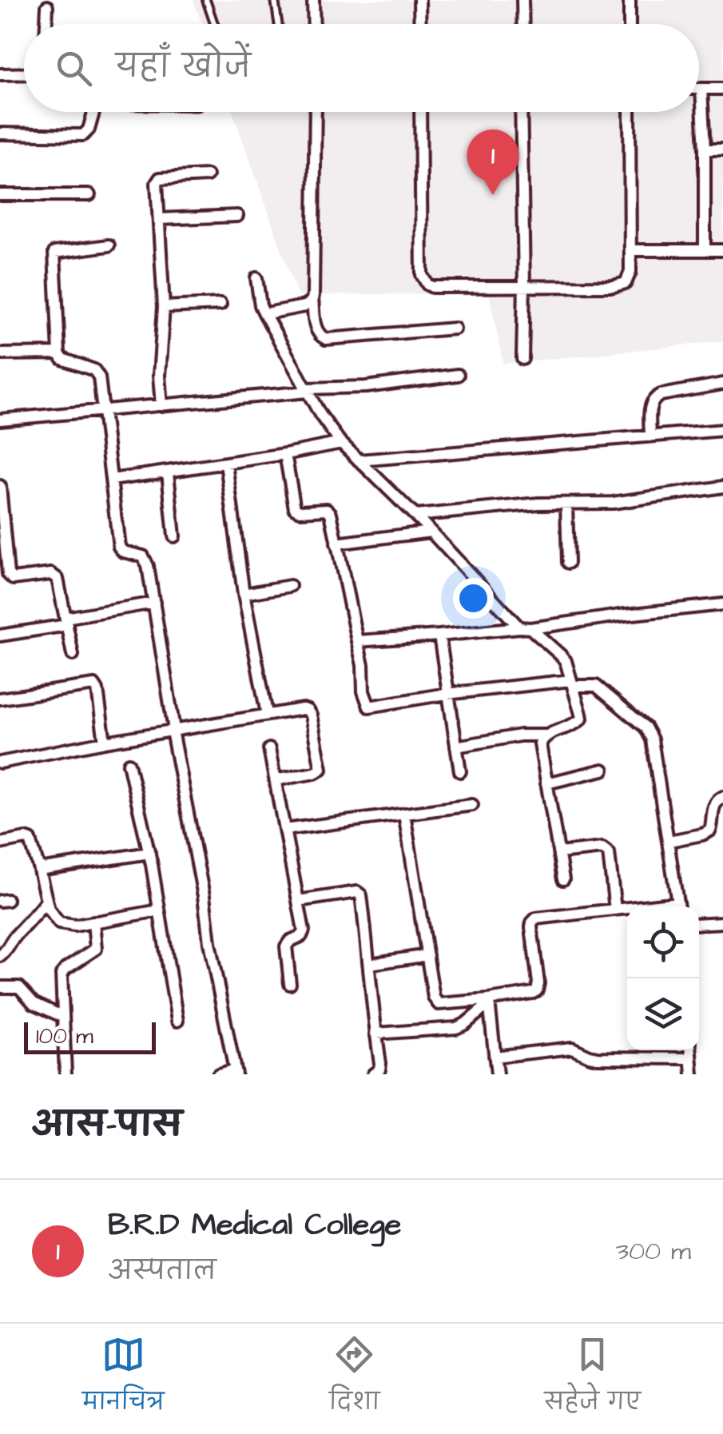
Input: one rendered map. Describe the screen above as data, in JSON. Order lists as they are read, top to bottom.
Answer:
{
  "scale_bar": "100 m",
  "page": {
    "search": "यहाँ खोजें",
    "pins": "1",
    "scale": "100 m",
    "heading": "आस-पास",
    "list": [
      {
        "mark": "1",
        "name": "B.R.D Medical College",
        "note": "अस्पताल",
        "value": "300 m"
      }
    ],
    "nav": ["मानचित्र", "दिशा", "सहेजे गए"]
  }
}
